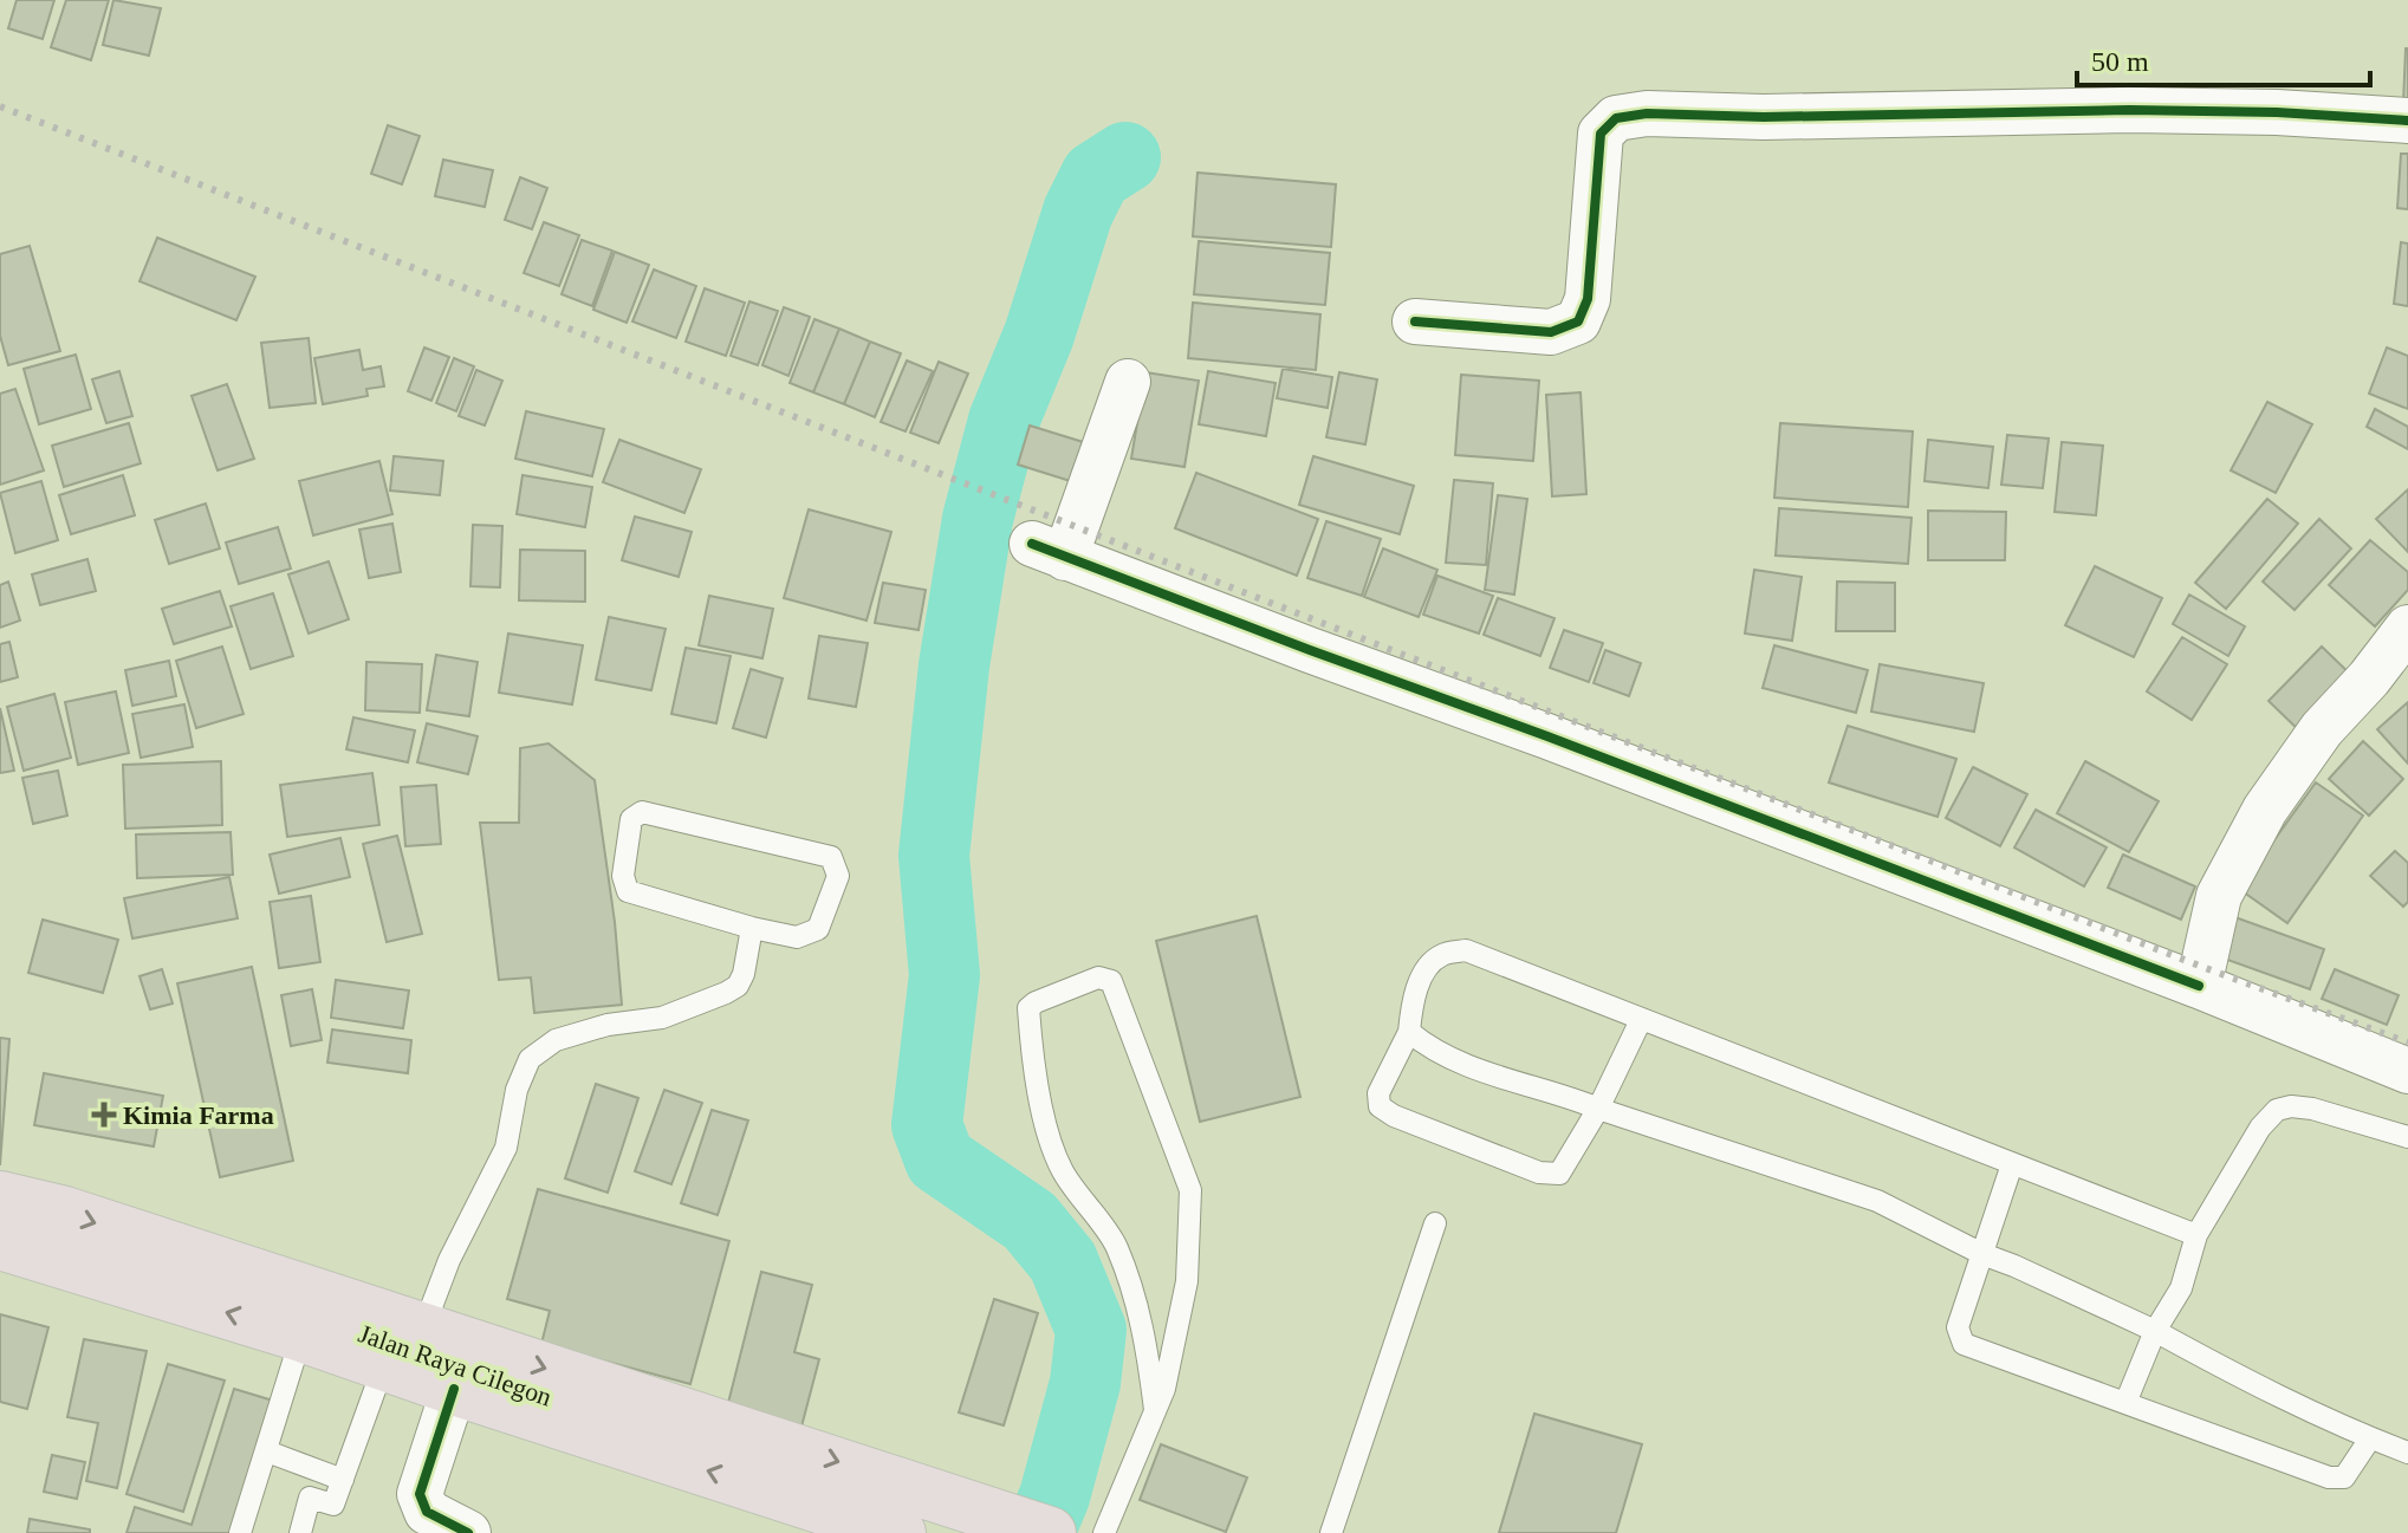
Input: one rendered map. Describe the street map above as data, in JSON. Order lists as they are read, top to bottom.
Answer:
{
  "streets": {
    "highway": ["Jalan Raya Cilegon"]
  },
  "places": {
    "health": ["Kimia Farma"]
  },
  "scale_bar": "50 m"
}
